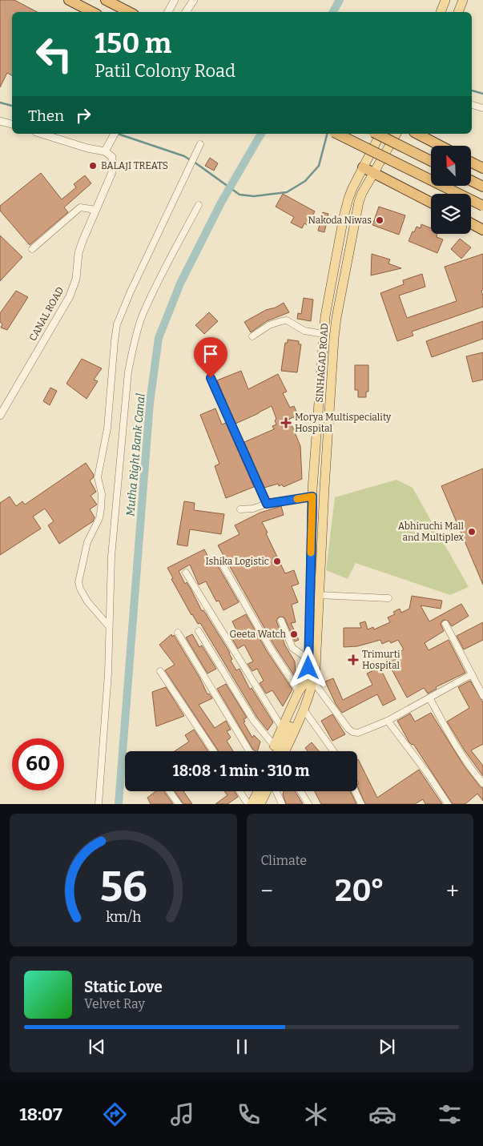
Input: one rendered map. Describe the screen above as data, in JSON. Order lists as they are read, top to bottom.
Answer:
{
  "streets": {
    "main road": ["SINHAGAD ROAD"],
    "street": ["CANAL ROAD"]
  },
  "water": ["Mutha Right Bank Canal"],
  "places": {
    "other": [
      "BALAJI TREATS",
      "Nakoda Niwas",
      "Abhiruchi Mall and Multiplex",
      "Ishika Logistic",
      "Geeta Watch"
    ],
    "health": ["Morya Multispeciality Hospital", "Trimurti Hospital"]
  },
  "north": "top left",
  "page": {
    "turn": ["150 m", "Patil Colony Road"],
    "then": "Then",
    "limit": "60",
    "trip": "18:08 · 1 min · 310 m",
    "tile": "Climate",
    "heat": ["−", "20°", "+"],
    "song": ["Static Love", "Velvet Ray"],
    "tabs": "18:07",
    "gauge": ["56", "km/h"]
  }
}
